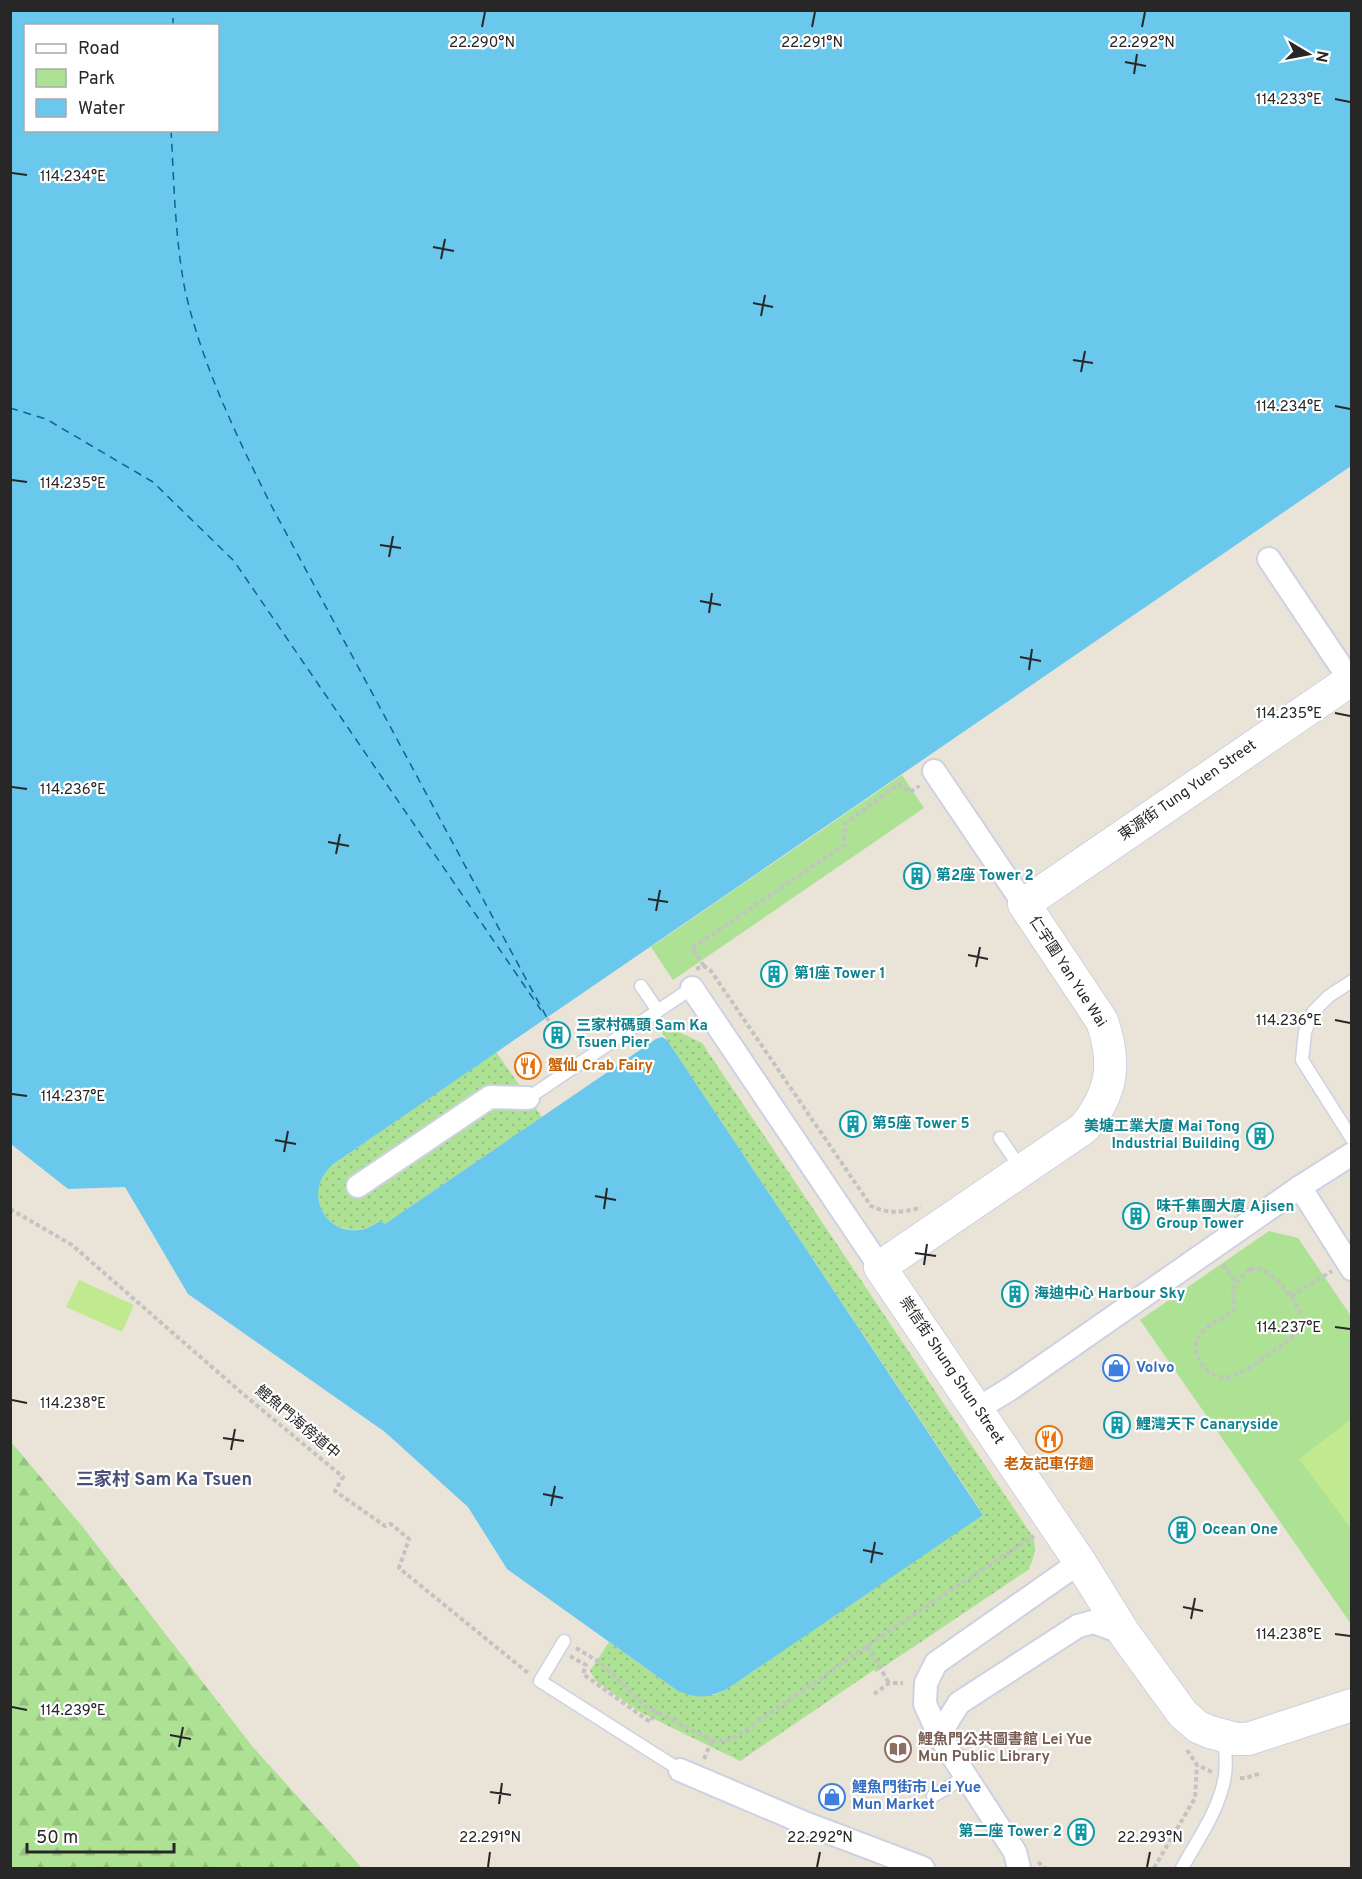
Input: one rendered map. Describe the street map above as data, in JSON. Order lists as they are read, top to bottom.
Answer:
{
  "streets": {
    "street": ["東源街 Tung Yuen Street", "仁宇圍 Yan Yue Wai", "崇信街 Shung Shun Street"],
    "path": ["鯉魚門海傍道中"]
  },
  "crossings": [
    ["東源街 Tung Yuen Street", "仁宇圍 Yan Yue Wai"],
    ["仁宇圍 Yan Yue Wai", "崇信街 Shung Shun Street"]
  ],
  "districts": ["三家村 Sam Ka Tsuen"],
  "places": {
    "building": [
      "第2座 Tower 2",
      "第1座 Tower 1",
      "三家村碼頭 Sam Ka Tsuen Pier",
      "第5座 Tower 5",
      "美塘工業大廈 Mai Tong Industrial Building",
      "味千集團大廈 Ajisen Group Tower",
      "海迪中心 Harbour Sky",
      "鯉灣天下 Canaryside",
      "Ocean One",
      "第二座 Tower 2"
    ],
    "restaurant": ["蟹仙 Crab Fairy", "老友記車仔麵"],
    "shop": ["Volvo", "鯉魚門街市 Lei Yue Mun Market"],
    "library": ["鯉魚門公共圖書館 Lei Yue Mun Public Library"]
  },
  "legend": ["Road", "Park", "Water"],
  "scale_bar": "50 m",
  "north": "right",
  "coordinates": [
    "22.290°N",
    "22.291°N",
    "22.292°N",
    "114.233°E",
    "114.234°E",
    "114.235°E",
    "114.236°E",
    "114.237°E",
    "114.238°E",
    "114.239°E",
    "22.293°N"
  ]
}
